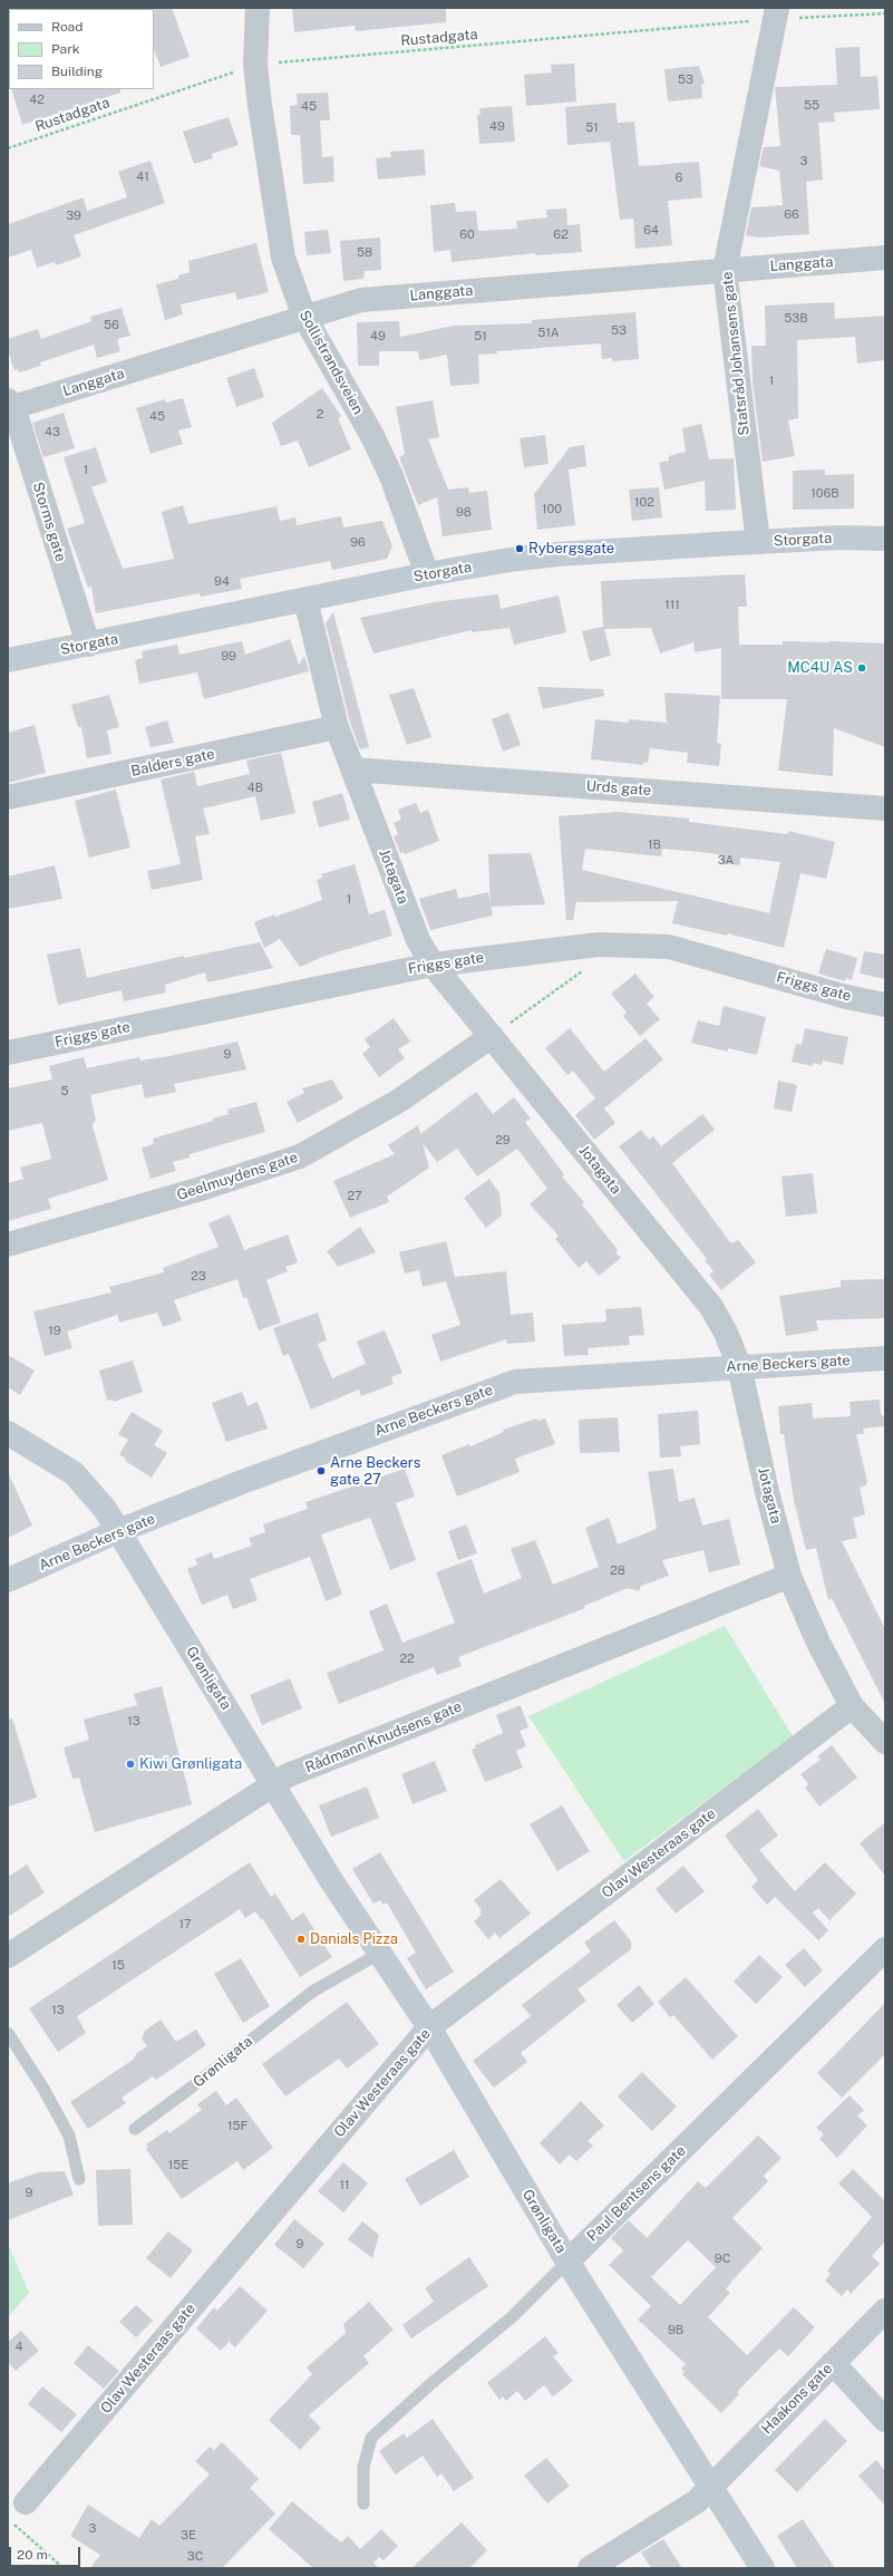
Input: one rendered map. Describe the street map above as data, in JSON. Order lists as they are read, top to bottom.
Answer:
{
  "streets": {
    "main road": ["Storgata", "Arne Beckers gate", "Grønligata"],
    "street": [
      "Langgata",
      "Statsråd Johansens gate",
      "Sollistrandsveien",
      "Storms gate",
      "Balders gate",
      "Urds gate",
      "Jotagata",
      "Friggs gate",
      "Geelmuydens gate",
      "Rådmann Knudsens gate",
      "Olav Westeraas gate",
      "Paul Bentsens gate",
      "Haakons gate"
    ],
    "path": ["Rustadgata"]
  },
  "crossings": [
    ["Rustadgata", "Statsråd Johansens gate"],
    ["Rustadgata", "Sollistrandsveien"],
    ["Langgata", "Statsråd Johansens gate"],
    ["Langgata", "Sollistrandsveien"],
    ["Langgata", "Storms gate"],
    ["Statsråd Johansens gate", "Storgata"],
    ["Sollistrandsveien", "Storgata"],
    ["Storms gate", "Storgata"],
    ["Storgata", "Jotagata"],
    ["Balders gate", "Jotagata"],
    ["Urds gate", "Jotagata"],
    ["Jotagata", "Friggs gate"],
    ["Jotagata", "Geelmuydens gate"],
    ["Jotagata", "Arne Beckers gate"],
    ["Jotagata", "Rådmann Knudsens gate"],
    ["Jotagata", "Olav Westeraas gate"],
    ["Arne Beckers gate", "Grønligata"],
    ["Grønligata", "Rådmann Knudsens gate"],
    ["Grønligata", "Olav Westeraas gate"],
    ["Grønligata", "Paul Bentsens gate"],
    ["Grønligata", "Haakons gate"]
  ],
  "places": [
    "Rybergsgate",
    "MC4U AS",
    "Arne Beckers gate 27",
    "Kiwi Grønligata",
    "Danials Pizza"
  ],
  "house_numbers": [
    "53",
    "42",
    "55",
    "45",
    "49",
    "51",
    "3",
    "41",
    "6",
    "66",
    "39",
    "64",
    "60",
    "62",
    "58",
    "53B",
    "56",
    "53",
    "51A",
    "49",
    "51",
    "1",
    "2",
    "45",
    "43",
    "1",
    "106B",
    "102",
    "100",
    "98",
    "96",
    "94",
    "111",
    "99",
    "4B",
    "1B",
    "3A",
    "1",
    "9",
    "5",
    "29",
    "27",
    "23",
    "19",
    "28",
    "22",
    "13",
    "17",
    "15",
    "13",
    "15F",
    "15E",
    "11",
    "9",
    "9",
    "9C",
    "9B",
    "4",
    "3",
    "3E",
    "3C"
  ],
  "legend": ["Road", "Park", "Building"],
  "scale_bar": "20 m"
}
